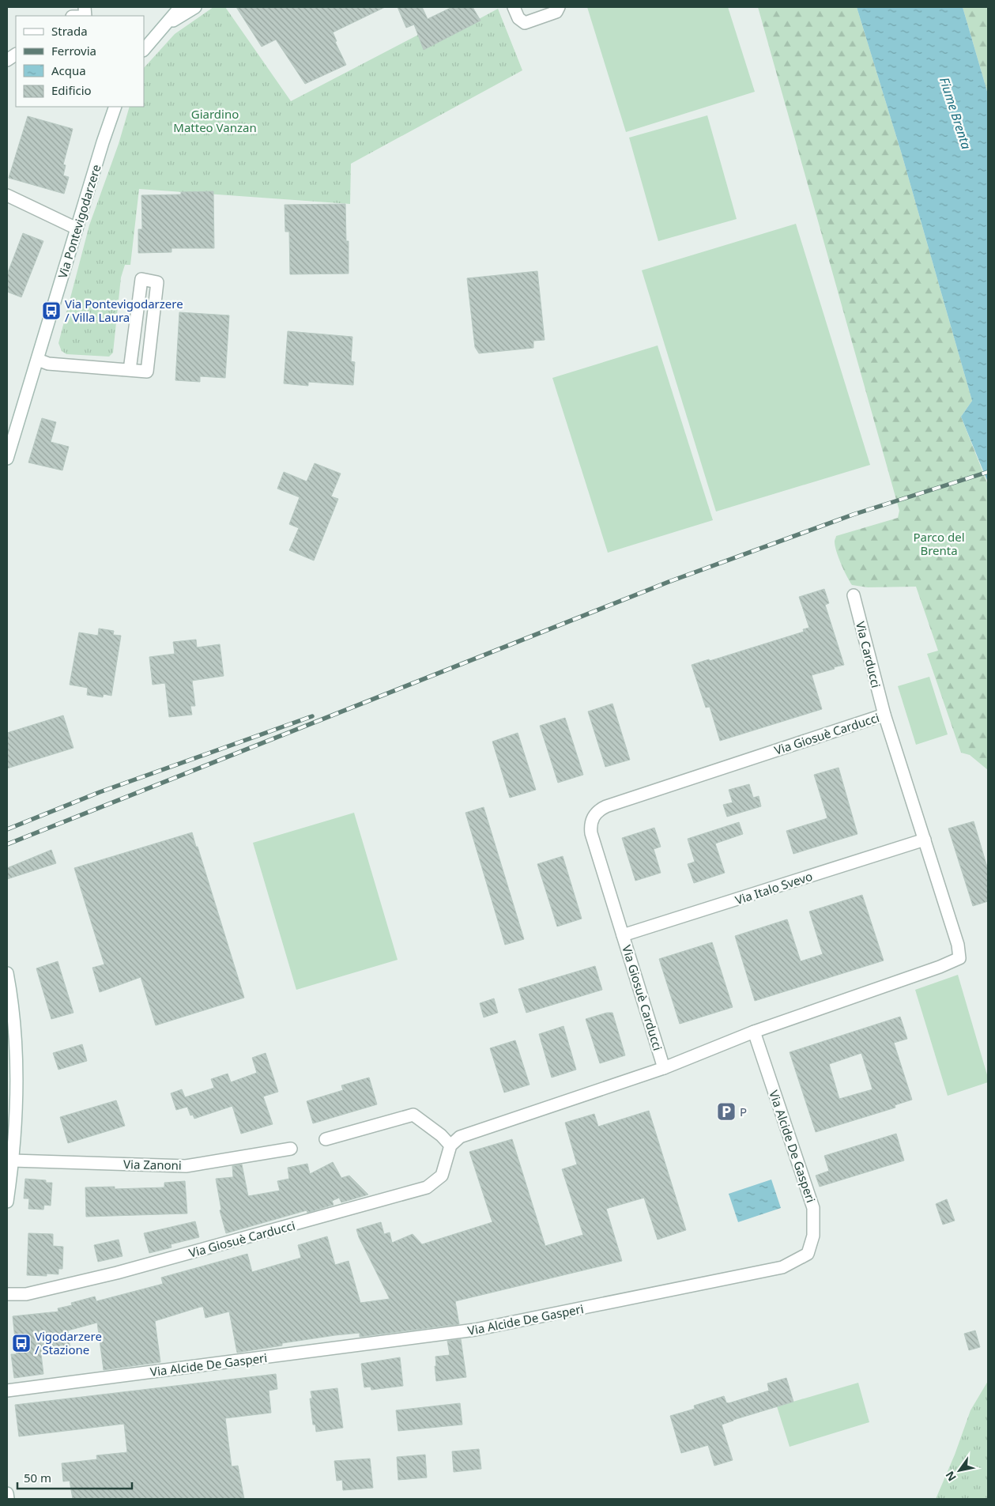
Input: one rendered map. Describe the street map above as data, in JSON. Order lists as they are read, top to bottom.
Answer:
{
  "streets": {
    "street": [
      "Via Pontevigodarzere",
      "Via Carducci",
      "Via Giosuè Carducci",
      "Via Italo Svevo",
      "Via Alcide De Gasperi",
      "Via Zanoni"
    ]
  },
  "crossings": [
    ["Via Carducci", "Via Giosuè Carducci"],
    ["Via Giosuè Carducci", "Via Italo Svevo"],
    ["Via Giosuè Carducci", "Via Alcide De Gasperi"]
  ],
  "water": ["Fiume Brenta"],
  "parks": ["Giardino Matteo Vanzan", "Parco del Brenta"],
  "places": {
    "bus stop": ["Via Pontevigodarzere / Villa Laura", "Vigodarzere / Stazione"],
    "parking": ["P"]
  },
  "legend": [
    "Strada",
    "Ferrovia",
    "Acqua",
    "Edificio"
  ],
  "scale_bar": "50 m",
  "north": "bottom left"
}
